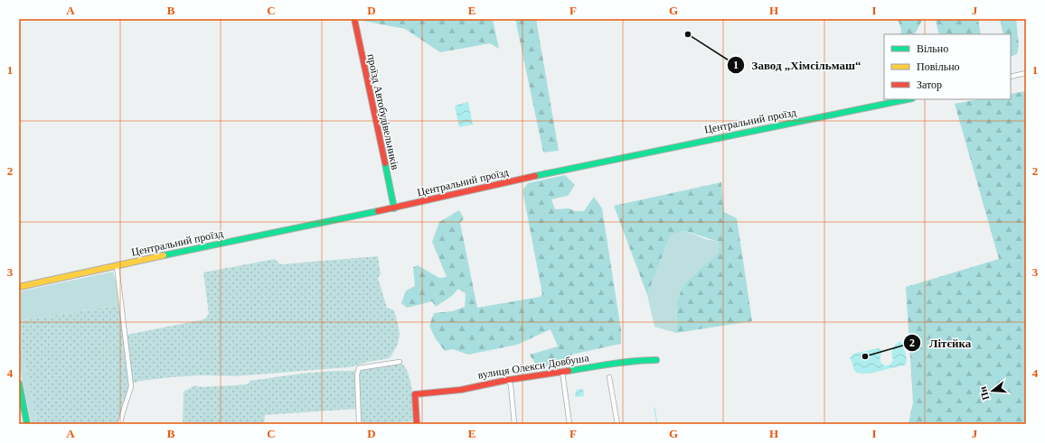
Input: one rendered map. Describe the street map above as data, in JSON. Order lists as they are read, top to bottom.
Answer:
{
  "streets": {
    "street": ["проїзд Автобудівельників", "Центральний проїзд", "вулиця Олекси Довбуша"]
  },
  "crossings": [
    ["проїзд Автобудівельників", "Центральний проїзд"]
  ],
  "places": ["Завод „Хімсільмаш“", "Літєйка"],
  "legend": ["Вільно", "Повільно", "Затор"],
  "north": "left",
  "grid": {
    "columns": [
      "A",
      "B",
      "C",
      "D",
      "E",
      "F",
      "G",
      "H",
      "I",
      "J"
    ],
    "rows": [
      "1",
      "2",
      "3",
      "4"
    ]
  }
}
